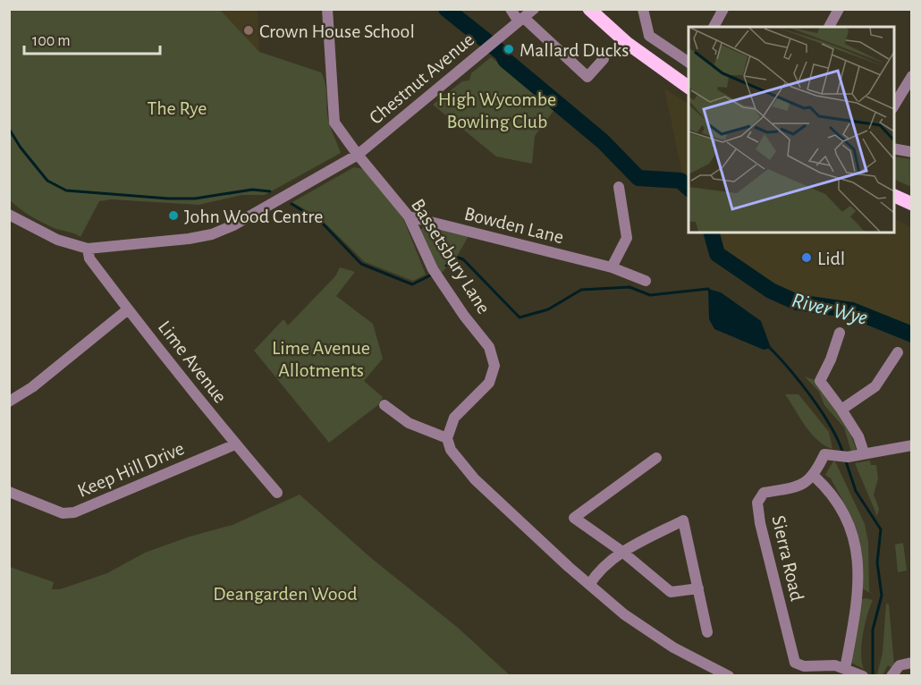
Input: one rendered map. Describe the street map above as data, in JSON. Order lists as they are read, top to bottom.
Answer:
{
  "streets": {
    "street": [
      "Chestnut Avenue",
      "Bowden Lane",
      "Bassetsbury Lane",
      "Lime Avenue",
      "Keep Hill Drive",
      "Sierra Road"
    ]
  },
  "crossings": [
    ["Chestnut Avenue", "Bassetsbury Lane"],
    ["Chestnut Avenue", "Lime Avenue"],
    ["Bowden Lane", "Bassetsbury Lane"],
    ["Lime Avenue", "Keep Hill Drive"]
  ],
  "water": ["River Wye"],
  "parks": [
    "High Wycombe Bowling Club",
    "The Rye",
    "Lime Avenue Allotments",
    "Deangarden Wood"
  ],
  "places": [
    "Crown House School",
    "Mallard Ducks",
    "John Wood Centre",
    "Lidl"
  ],
  "scale_bar": "100 m"
}
